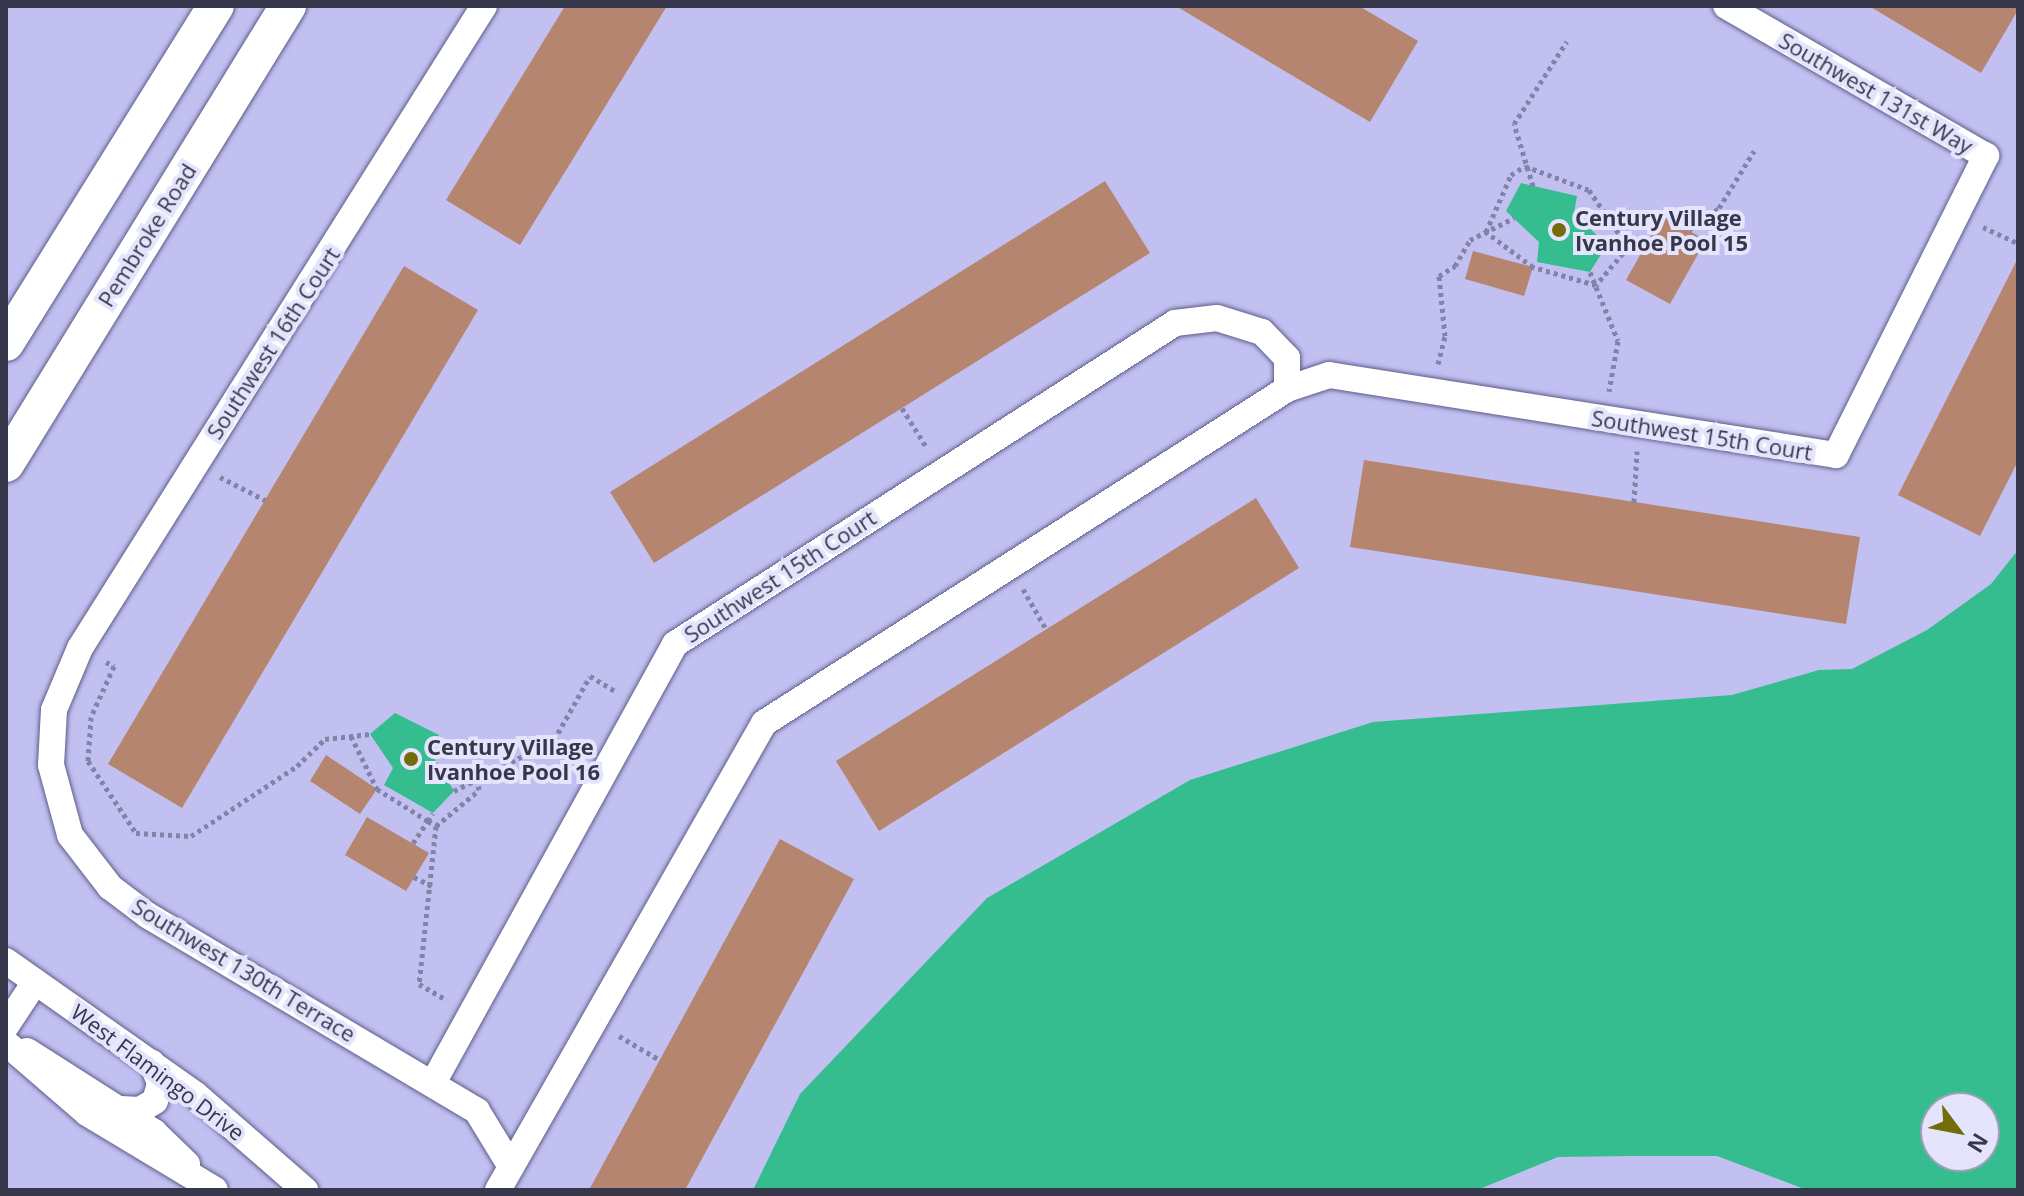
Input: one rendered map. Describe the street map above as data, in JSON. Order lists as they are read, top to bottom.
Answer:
{
  "streets": {
    "main road": ["Pembroke Road"],
    "street": [
      "Southwest 131st Way",
      "Southwest 16th Court",
      "Southwest 15th Court",
      "Southwest 130th Terrace",
      "West Flamingo Drive"
    ]
  },
  "crossings": [
    ["Southwest 131st Way", "Southwest 15th Court"],
    ["Southwest 16th Court", "Southwest 130th Terrace"],
    ["Southwest 15th Court", "Southwest 130th Terrace"]
  ],
  "places": ["Century Village Ivanhoe Pool 15", "Century Village Ivanhoe Pool 16"],
  "north": "bottom right"
}
